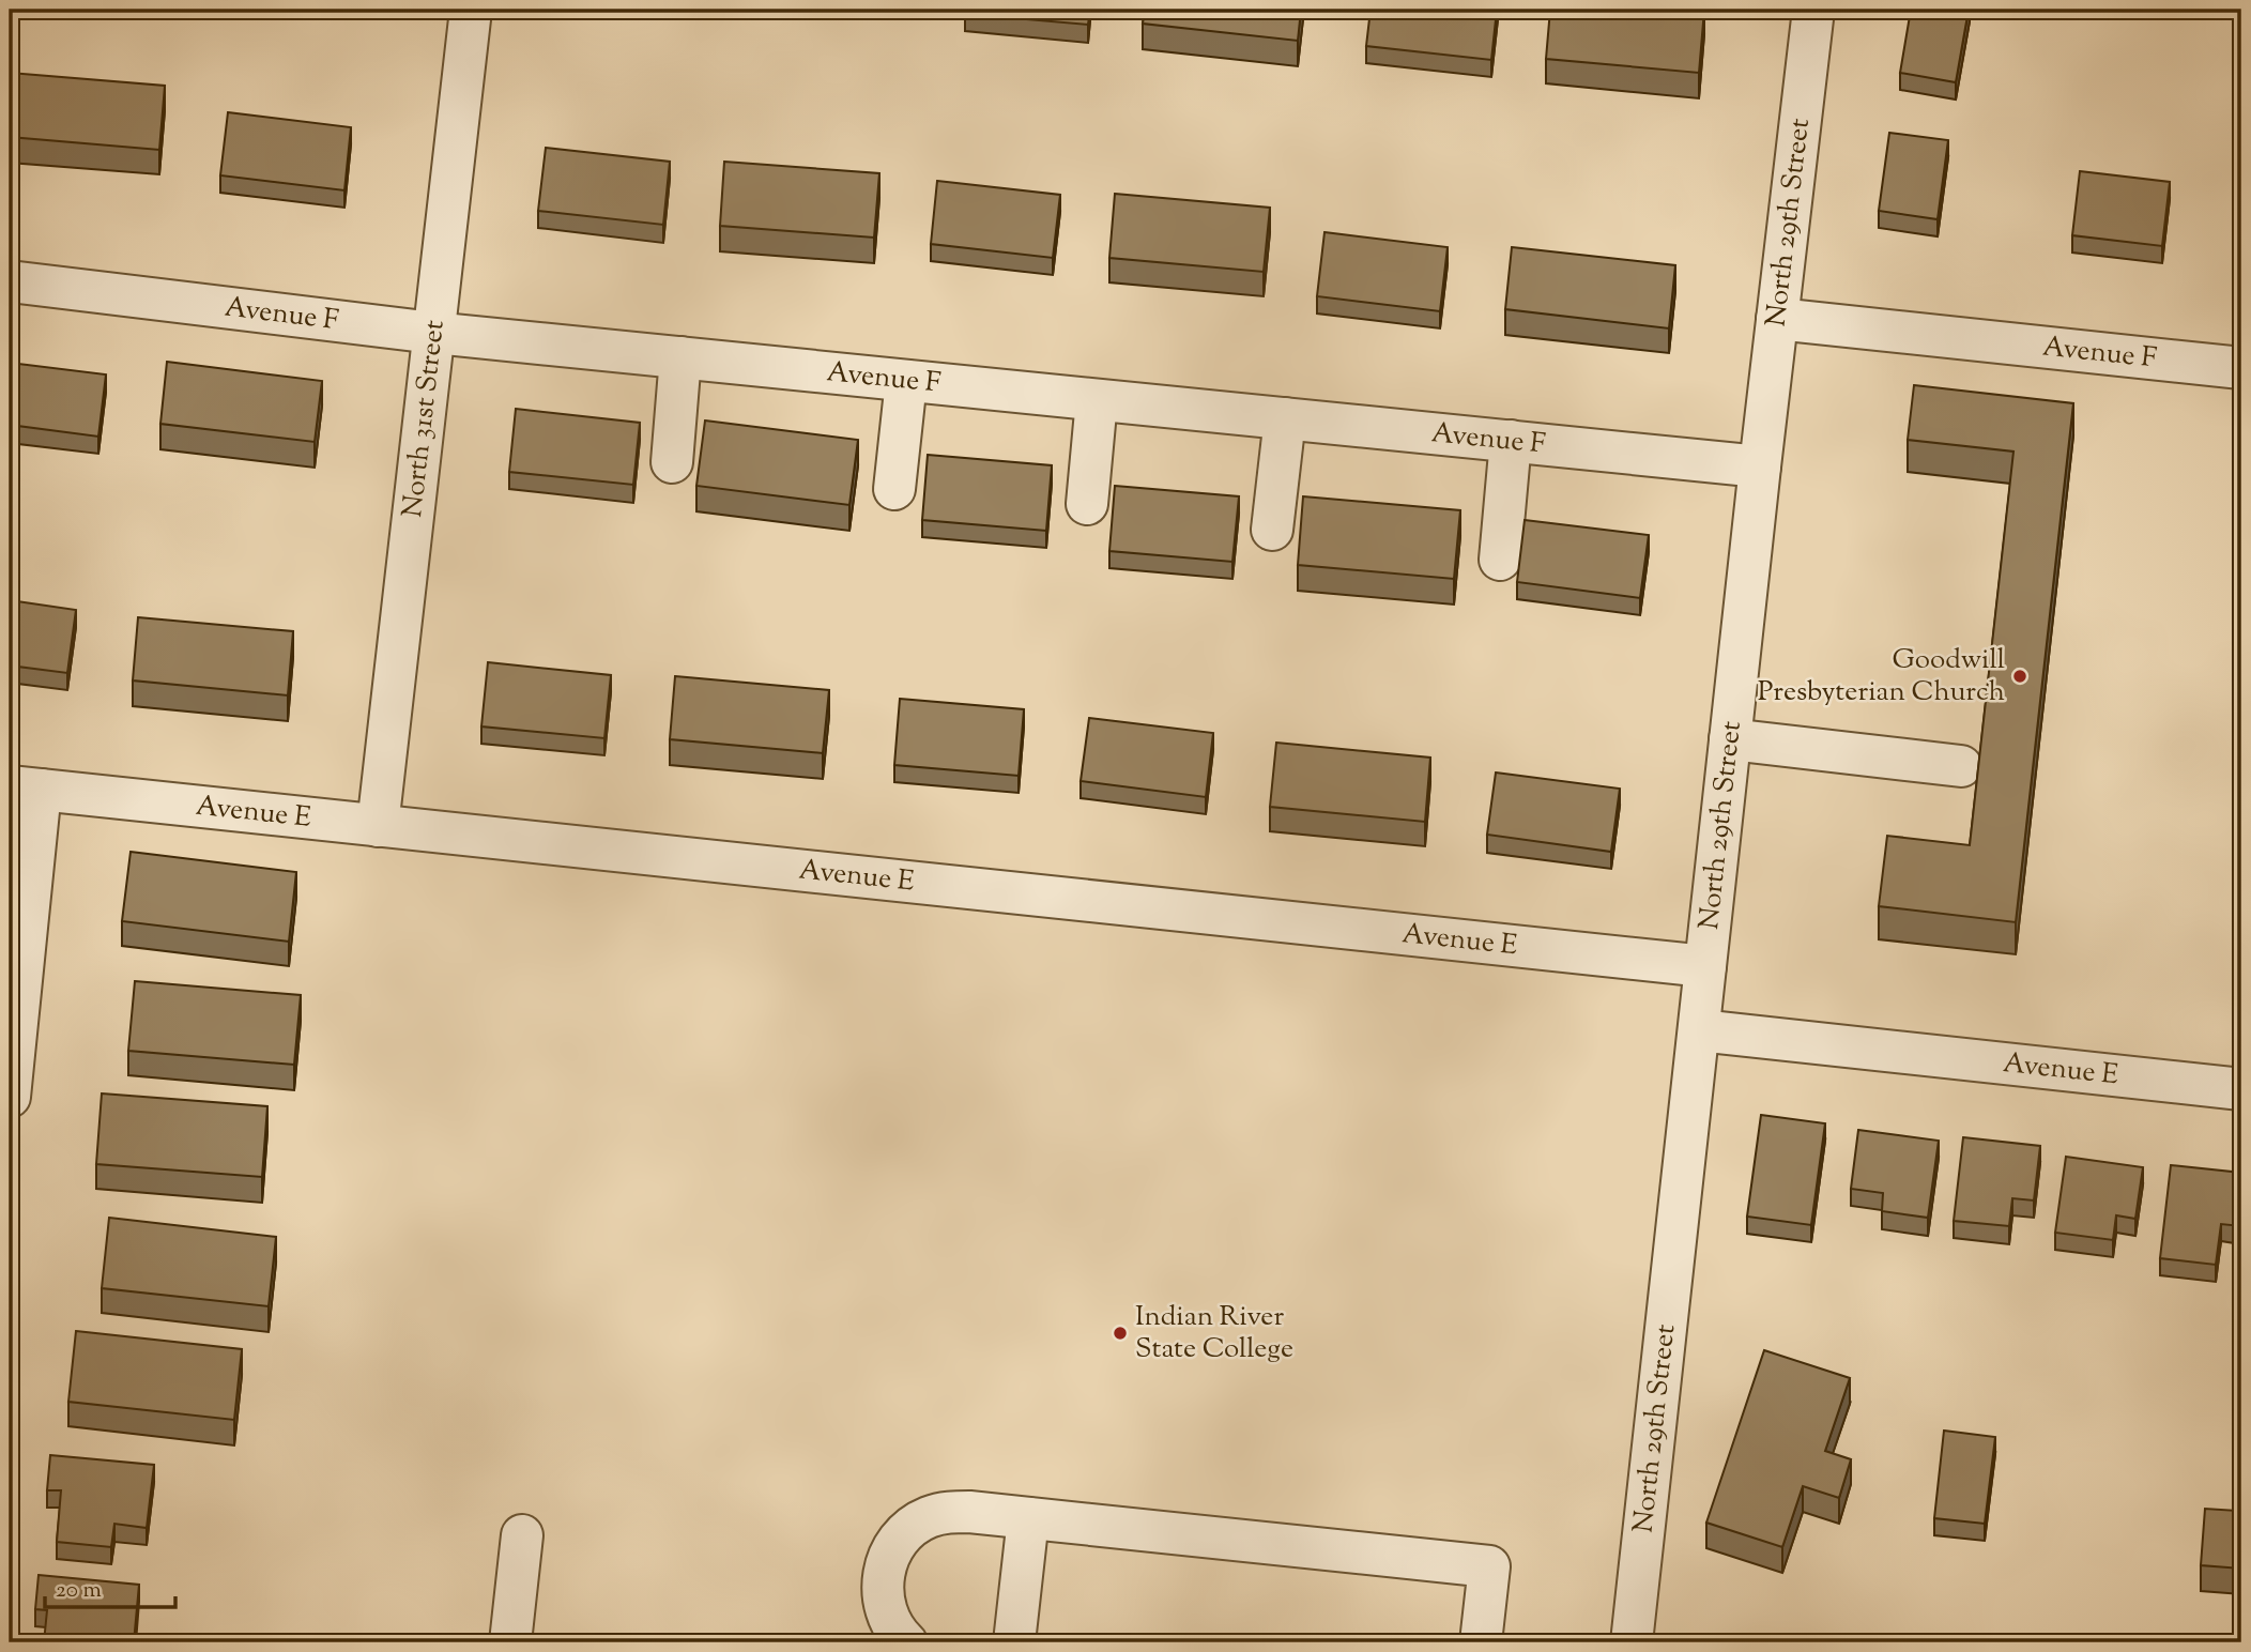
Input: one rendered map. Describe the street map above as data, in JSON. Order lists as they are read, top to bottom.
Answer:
{
  "streets": {
    "street": [
      "North 29th Street",
      "Avenue F",
      "North 31st Street",
      "Avenue E"
    ]
  },
  "crossings": [
    ["North 29th Street", "Avenue F"],
    ["North 29th Street", "Avenue E"],
    ["Avenue F", "North 31st Street"],
    ["North 31st Street", "Avenue E"]
  ],
  "places": ["Goodwill Presbyterian Church", "Indian River State College"],
  "scale_bar": "20 m"
}
